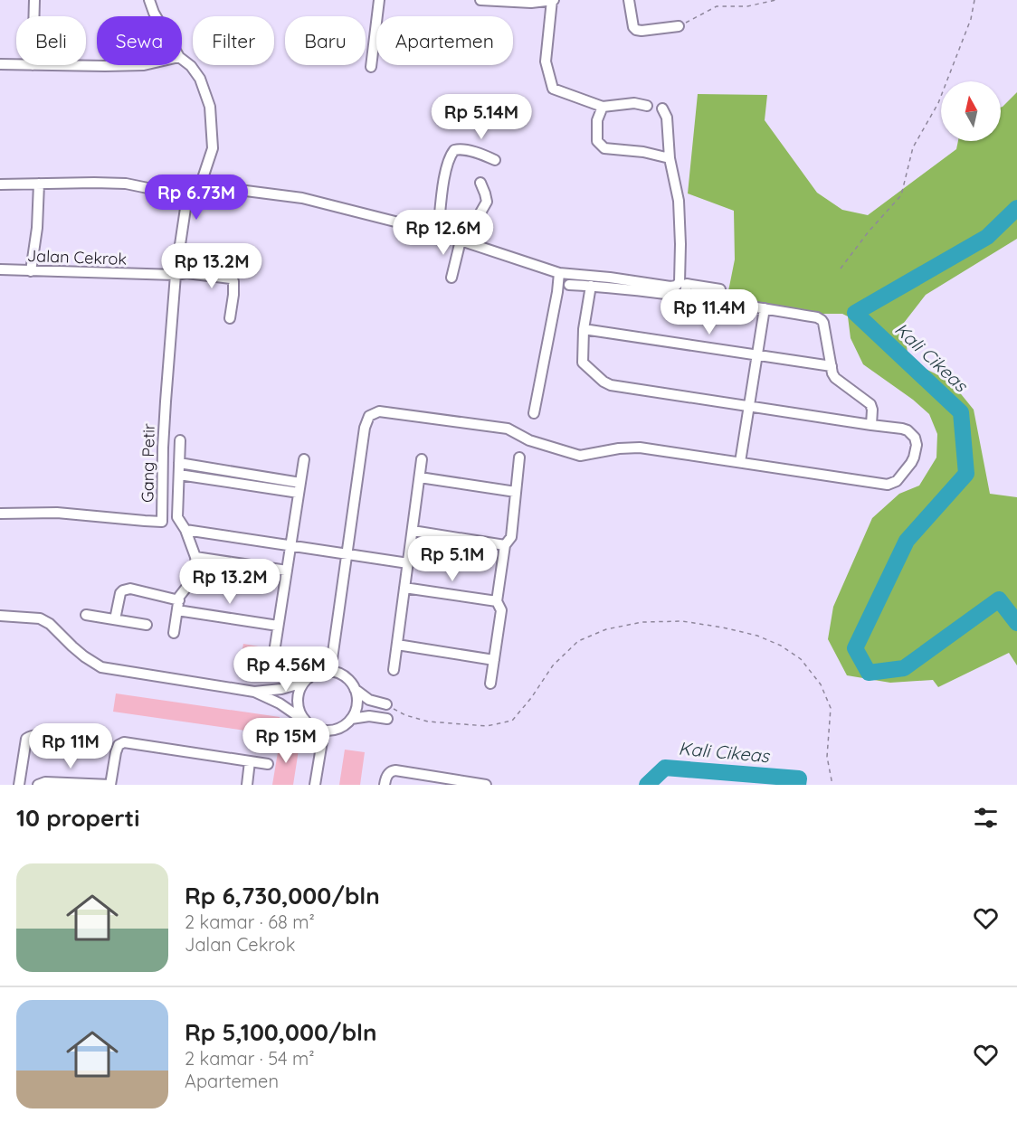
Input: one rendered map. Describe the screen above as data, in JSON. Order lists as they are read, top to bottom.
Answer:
{
  "streets": {
    "street": ["Jalan Cekrok", "Gang Petir"]
  },
  "crossings": [
    ["Jalan Cekrok", "Gang Petir"]
  ],
  "water": ["Kali Cikeas"],
  "north": "top",
  "page": {
    "chip": [
      "Beli",
      "Sewa",
      "Filter",
      "Baru",
      "Apartemen"
    ],
    "price": [
      "Rp 5.14M",
      "Rp 6.73M",
      "Rp 12.6M",
      "Rp 13.2M",
      "Rp 11.4M",
      "Rp 5.1M",
      "Rp 13.2M",
      "Rp 4.56M",
      "Rp 15M",
      "Rp 11M"
    ],
    "heading": "10 properti",
    "list": [
      {
        "name": "Rp 6,730,000/bln",
        "note": "2 kamar · 68 m² · Jalan Cekrok"
      },
      {
        "name": "Rp 5,100,000/bln",
        "note": "2 kamar · 54 m² · Apartemen"
      }
    ]
  }
}
